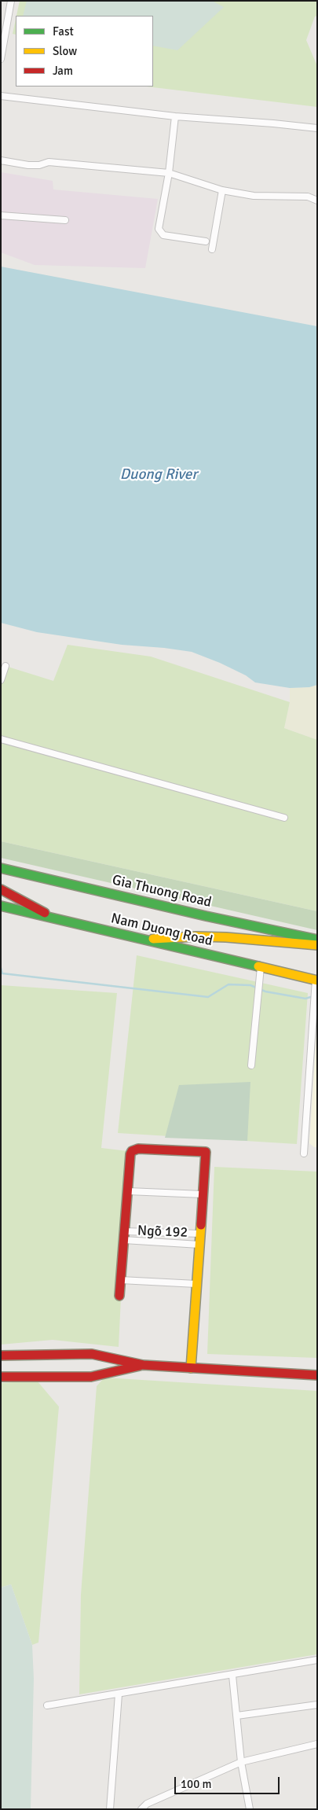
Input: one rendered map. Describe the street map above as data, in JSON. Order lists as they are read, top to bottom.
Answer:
{
  "streets": {
    "main road": ["Gia Thuong Road", "Nam Duong Road"],
    "street": ["Ngõ 192"]
  },
  "water": ["Duong River"],
  "legend": ["Fast", "Slow", "Jam"],
  "scale_bar": "100 m"
}
